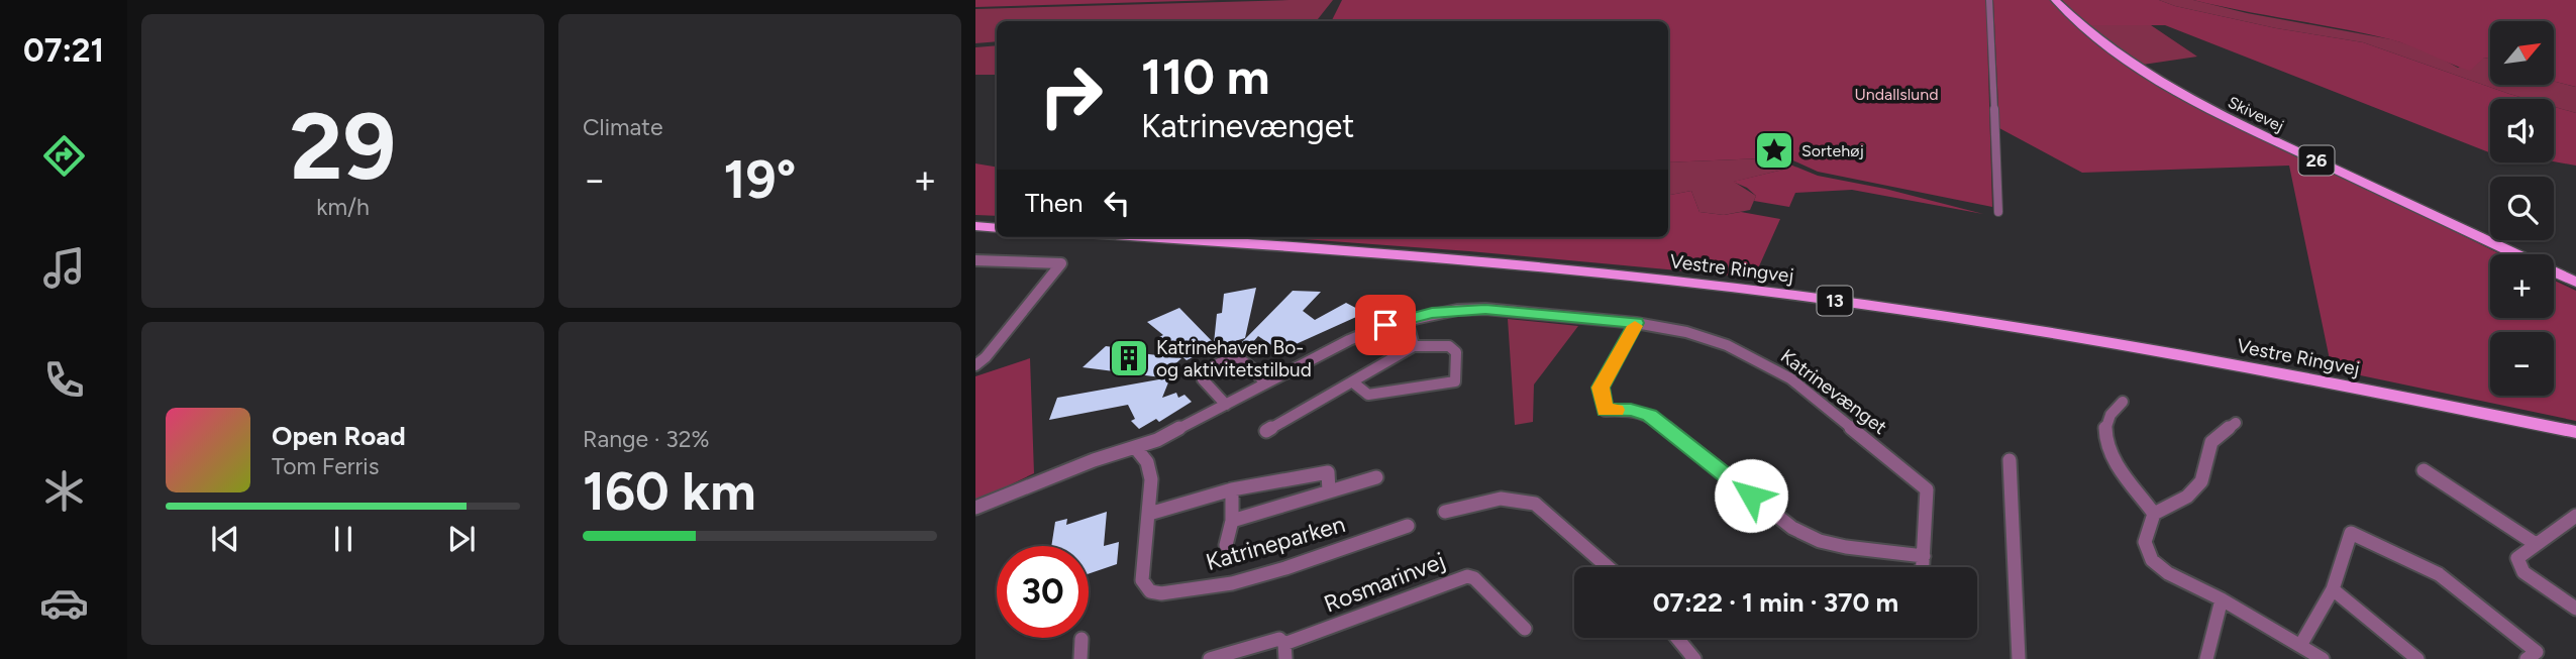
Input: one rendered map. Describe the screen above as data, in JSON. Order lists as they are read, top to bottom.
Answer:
{
  "streets": {
    "main road": [
      "Skivevej",
      "26",
      "Vestre Ringvej",
      "13"
    ],
    "street": ["Katrinevænget", "Katrineparken", "Rosmarinvej"]
  },
  "parks": ["Undallslund"],
  "places": {
    "place": ["Sortehøj"],
    "building": ["Katrinehaven Bo- og aktivitetstilbud"]
  },
  "north": "top right",
  "page": {
    "tabs": "07:21",
    "tile": [
      ["29", "km/h"],
      "Climate",
      ["Range · 32%", "160 km"]
    ],
    "map_buttons": ["+", "−"],
    "turn": ["110 m", "Katrinevænget"],
    "heat": ["−", "19°", "+"],
    "then": "Then",
    "song": ["Open Road", "Tom Ferris"],
    "limit": "30",
    "trip": "07:22 · 1 min · 370 m"
  }
}
